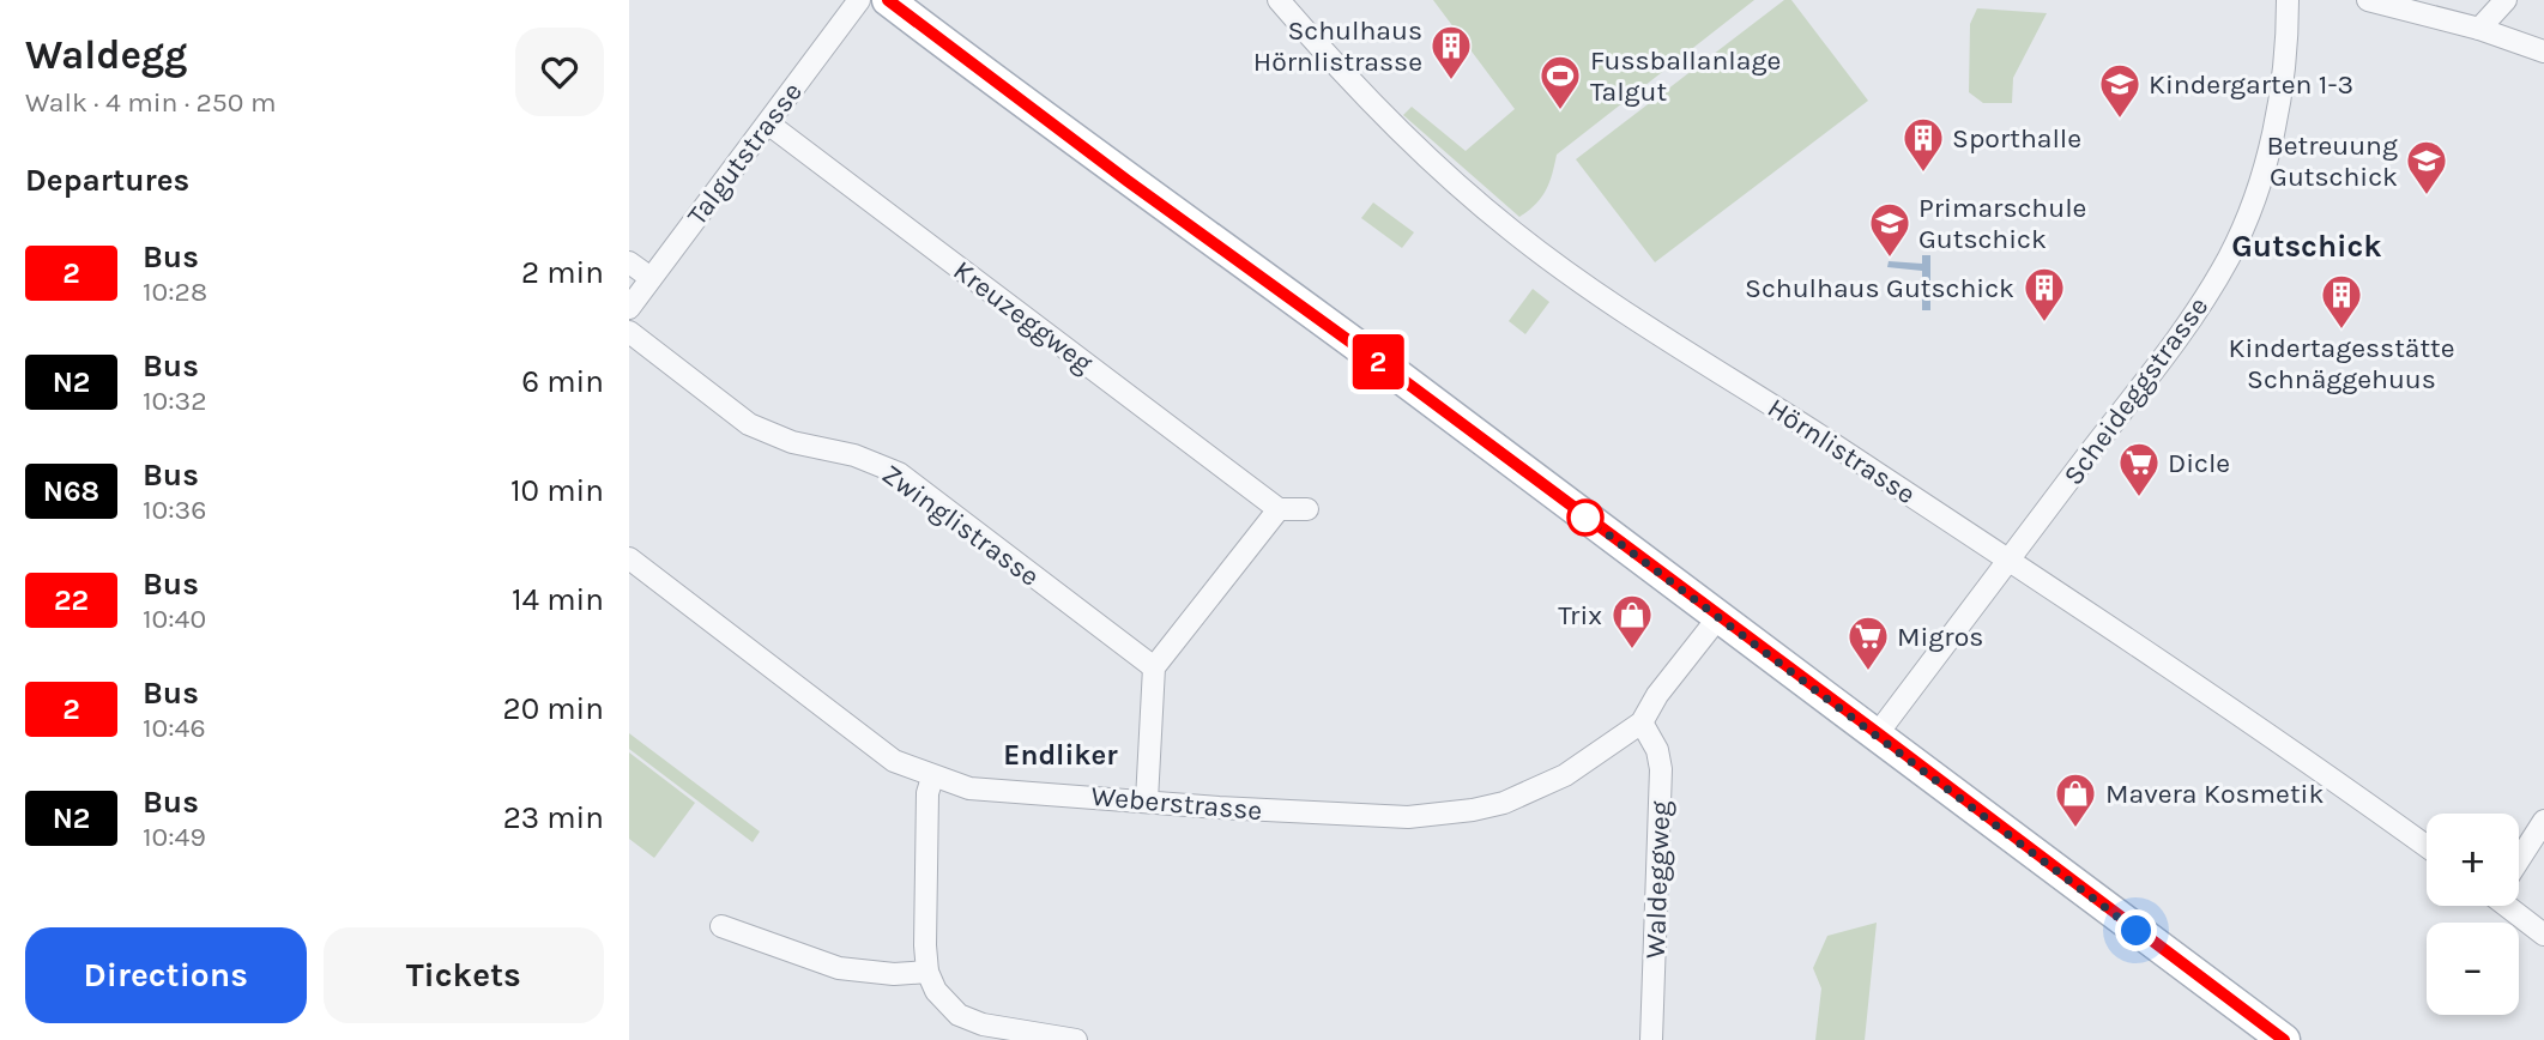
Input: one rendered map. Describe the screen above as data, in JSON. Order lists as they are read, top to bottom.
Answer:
{
  "streets": {
    "street": [
      "Talgutstrasse",
      "Kreuzeggweg",
      "Scheideggstrasse",
      "Hörnlistrasse",
      "Zwinglistrasse",
      "Weberstrasse",
      "Waldeggweg"
    ]
  },
  "crossings": [
    ["Talgutstrasse", "Kreuzeggweg"],
    ["Scheideggstrasse", "Hörnlistrasse"],
    ["Weberstrasse", "Waldeggweg"]
  ],
  "districts": ["Gutschick", "Endliker"],
  "places": {
    "building": [
      "Schulhaus Hörnlistrasse",
      "Sporthalle",
      "Schulhaus Gutschick",
      "Kindertagesstätte Schnäggehuus"
    ],
    "sports": ["Fussballanlage Talgut"],
    "school or university": ["Kindergarten 1-3", "Betreuung Gutschick", "Primarschule Gutschick"],
    "supermarket": ["Dicle", "Migros"],
    "shop": ["Trix", "Mavera Kosmetik"]
  },
  "lines": ["bus line 2"],
  "page": {
    "heading": [
      ["Waldegg", "Walk · 4 min · 250 m"],
      "Departures"
    ],
    "on_map": "2",
    "list": [
      {
        "mark": "2",
        "name": "Bus",
        "note": "10:28",
        "value": "2 min"
      },
      {
        "mark": "N2",
        "name": "Bus",
        "note": "10:32",
        "value": "6 min"
      },
      {
        "mark": "N68",
        "name": "Bus",
        "note": "10:36",
        "value": "10 min"
      },
      {
        "mark": "22",
        "name": "Bus",
        "note": "10:40",
        "value": "14 min"
      },
      {
        "mark": "2",
        "name": "Bus",
        "note": "10:46",
        "value": "20 min"
      },
      {
        "mark": "N2",
        "name": "Bus",
        "note": "10:49",
        "value": "23 min"
      }
    ],
    "map_buttons": ["+", "−"],
    "buttons": ["Directions", "Tickets"]
  }
}
